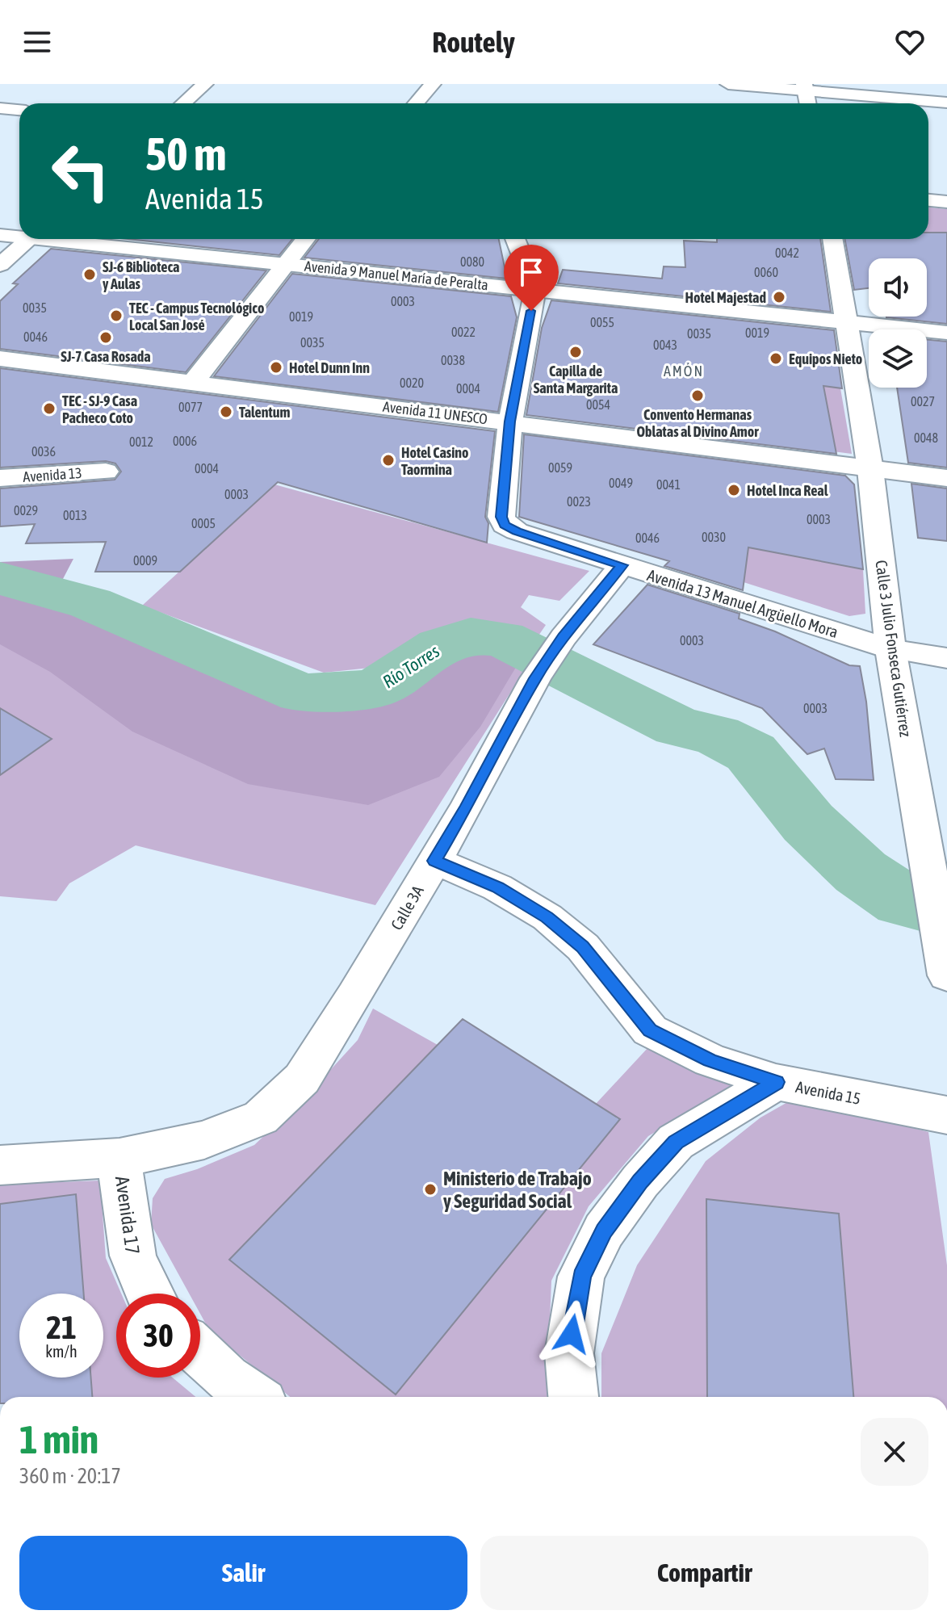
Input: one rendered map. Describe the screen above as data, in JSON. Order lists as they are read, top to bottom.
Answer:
{
  "streets": {
    "street": [
      "Avenida 9 Manuel María de Peralta",
      "Avenida 11 UNESCO",
      "Avenida 13",
      "Avenida 13 Manuel Argüello Mora",
      "Calle 3 Julio Fonseca Gutiérrez",
      "Calle 3A",
      "Avenida 15",
      "Avenida 17"
    ]
  },
  "crossings": [
    ["Avenida 9 Manuel María de Peralta", "Calle 3 Julio Fonseca Gutiérrez"],
    ["Avenida 11 UNESCO", "Avenida 13 Manuel Argüello Mora"],
    ["Avenida 11 UNESCO", "Calle 3 Julio Fonseca Gutiérrez"],
    ["Avenida 13 Manuel Argüello Mora", "Calle 3 Julio Fonseca Gutiérrez"],
    ["Avenida 13 Manuel Argüello Mora", "Calle 3A"],
    ["Calle 3A", "Avenida 15"],
    ["Calle 3A", "Avenida 17"]
  ],
  "districts": ["AMÓN"],
  "water": ["Río Torres"],
  "places": [
    "SJ-6 Biblioteca y Aulas",
    "Hotel Majestad",
    "TEC - Campus Tecnológico Local San José",
    "SJ-7 Casa Rosada",
    "Capilla de Santa Margarita",
    "Equipos Nieto",
    "Hotel Dunn Inn",
    "Convento Hermanas Oblatas al Divino Amor",
    "TEC - SJ-9 Casa Pacheco Coto",
    "Talentum",
    "Hotel Casino Taormina",
    "Hotel Inca Real",
    "Ministerio de Trabajo y Seguridad Social"
  ],
  "house_numbers": [
    "0042",
    "0080",
    "0060",
    "0003",
    "0035",
    "0019",
    "0055",
    "0022",
    "0019",
    "0035",
    "0046",
    "0035",
    "0043",
    "0038",
    "0020",
    "0004",
    "0027",
    "0054",
    "0077",
    "0048",
    "0006",
    "0012",
    "0036",
    "0059",
    "0004",
    "0049",
    "0041",
    "0003",
    "0023",
    "0029",
    "0013",
    "0003",
    "0005",
    "0030",
    "0046",
    "0009",
    "0003",
    "0003"
  ],
  "page": {
    "header": "Routely",
    "turn": ["50 m", "Avenida 15"],
    "speed": "21 km/h",
    "limit": "30",
    "heading": ["1 min", "360 m · 20:17"],
    "buttons": ["Salir", "Compartir"]
  }
}
